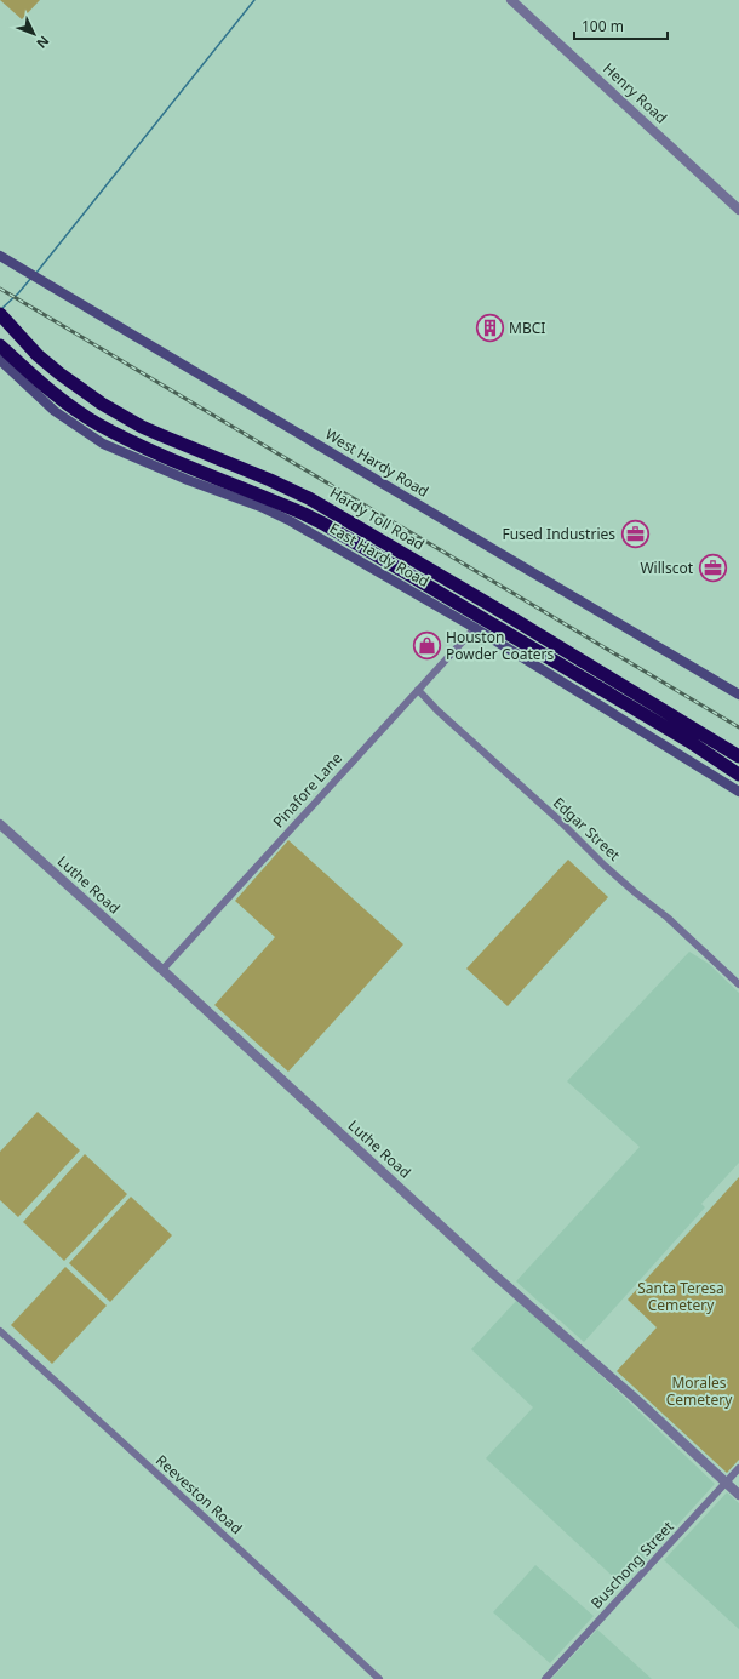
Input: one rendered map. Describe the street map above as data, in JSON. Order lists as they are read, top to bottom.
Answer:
{
  "streets": {
    "highway": ["Hardy Toll Road"],
    "main road": ["West Hardy Road", "East Hardy Road"],
    "street": [
      "Henry Road",
      "Pinafore Lane",
      "Edgar Street",
      "Luthe Road",
      "Reeveston Road",
      "Buschong Street"
    ]
  },
  "crossings": [
    ["East Hardy Road", "Pinafore Lane"],
    ["Pinafore Lane", "Edgar Street"],
    ["Pinafore Lane", "Luthe Road"],
    ["Luthe Road", "Buschong Street"]
  ],
  "parks": ["Santa Teresa Cemetery", "Morales Cemetery"],
  "places": {
    "building": ["MBCI"],
    "office": ["Fused Industries", "Willscot"],
    "shop": ["Houston Powder Coaters"]
  },
  "scale_bar": "100 m",
  "north": "bottom right"
}
